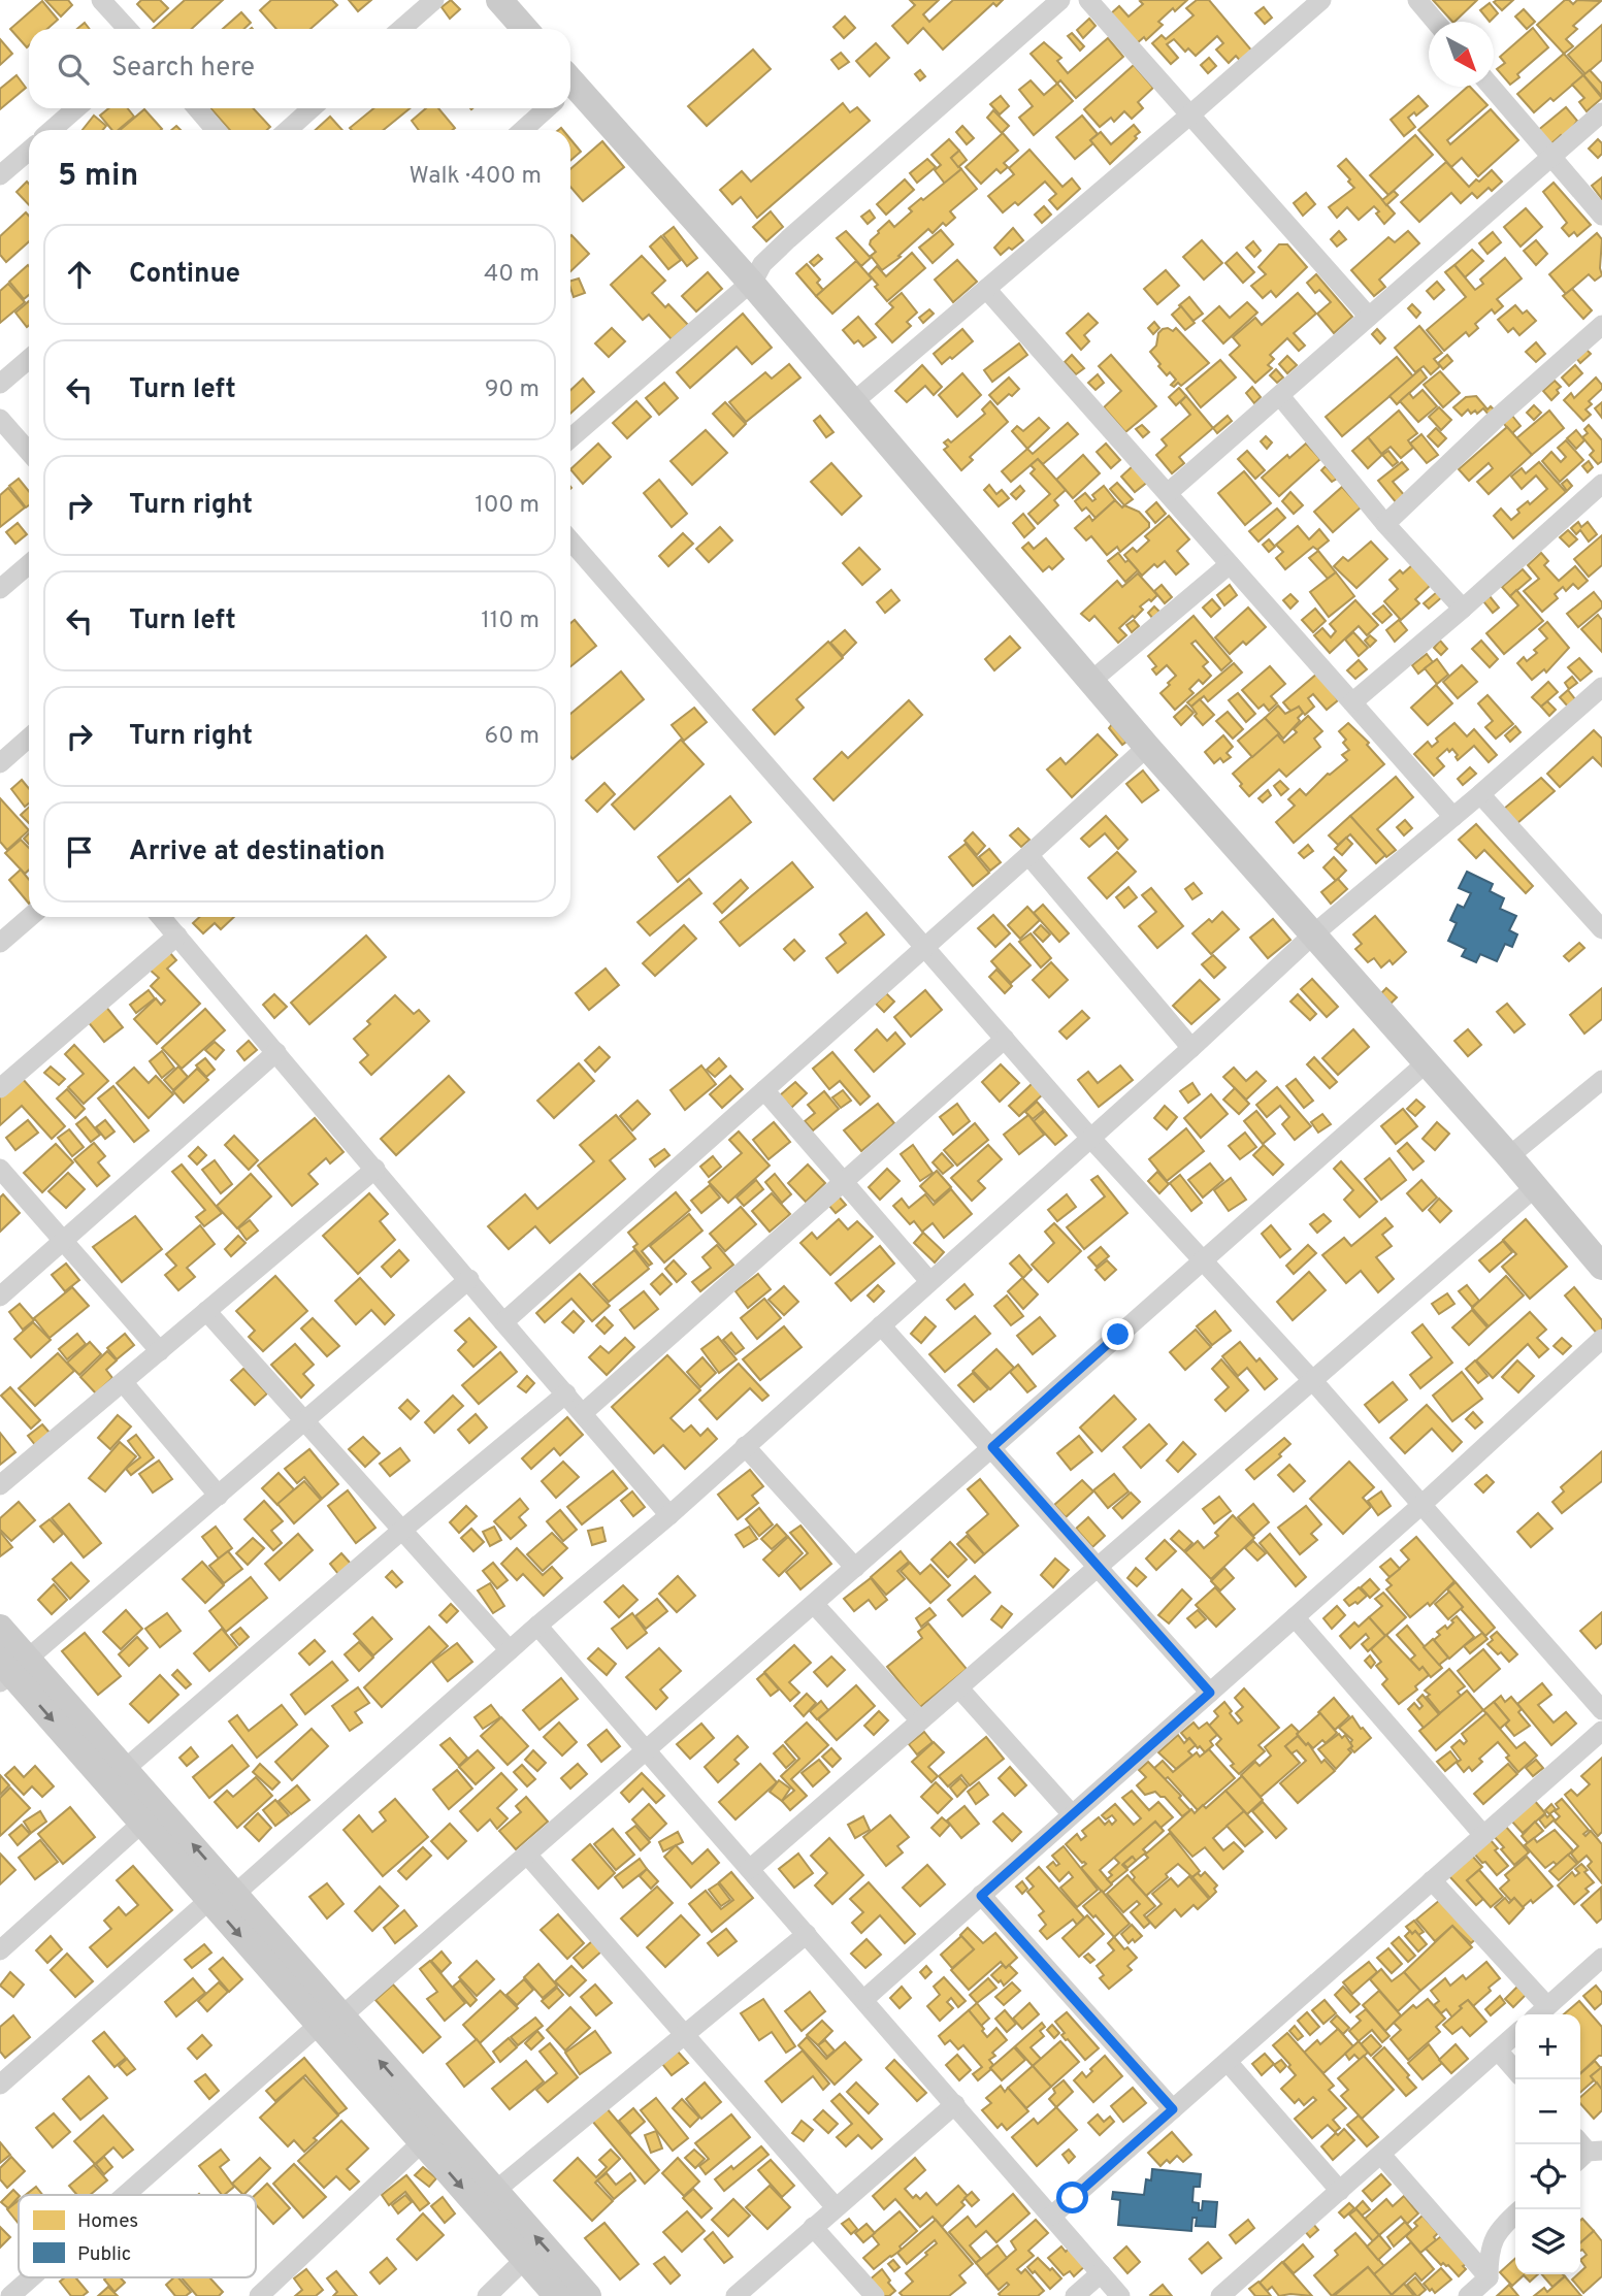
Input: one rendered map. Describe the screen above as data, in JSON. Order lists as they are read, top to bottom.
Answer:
{
  "legend": ["Homes", "Public"],
  "north": "bottom right",
  "page": {
    "search": "Search here",
    "heading": ["5 min", "Walk · 400 m"],
    "list": [
      ["Continue", "40 m"],
      ["Turn left", "90 m"],
      ["Turn right", "100 m"],
      ["Turn left", "110 m"],
      ["Turn right", "60 m"],
      "Arrive at destination"
    ],
    "map_buttons": ["+", "−"]
  }
}
